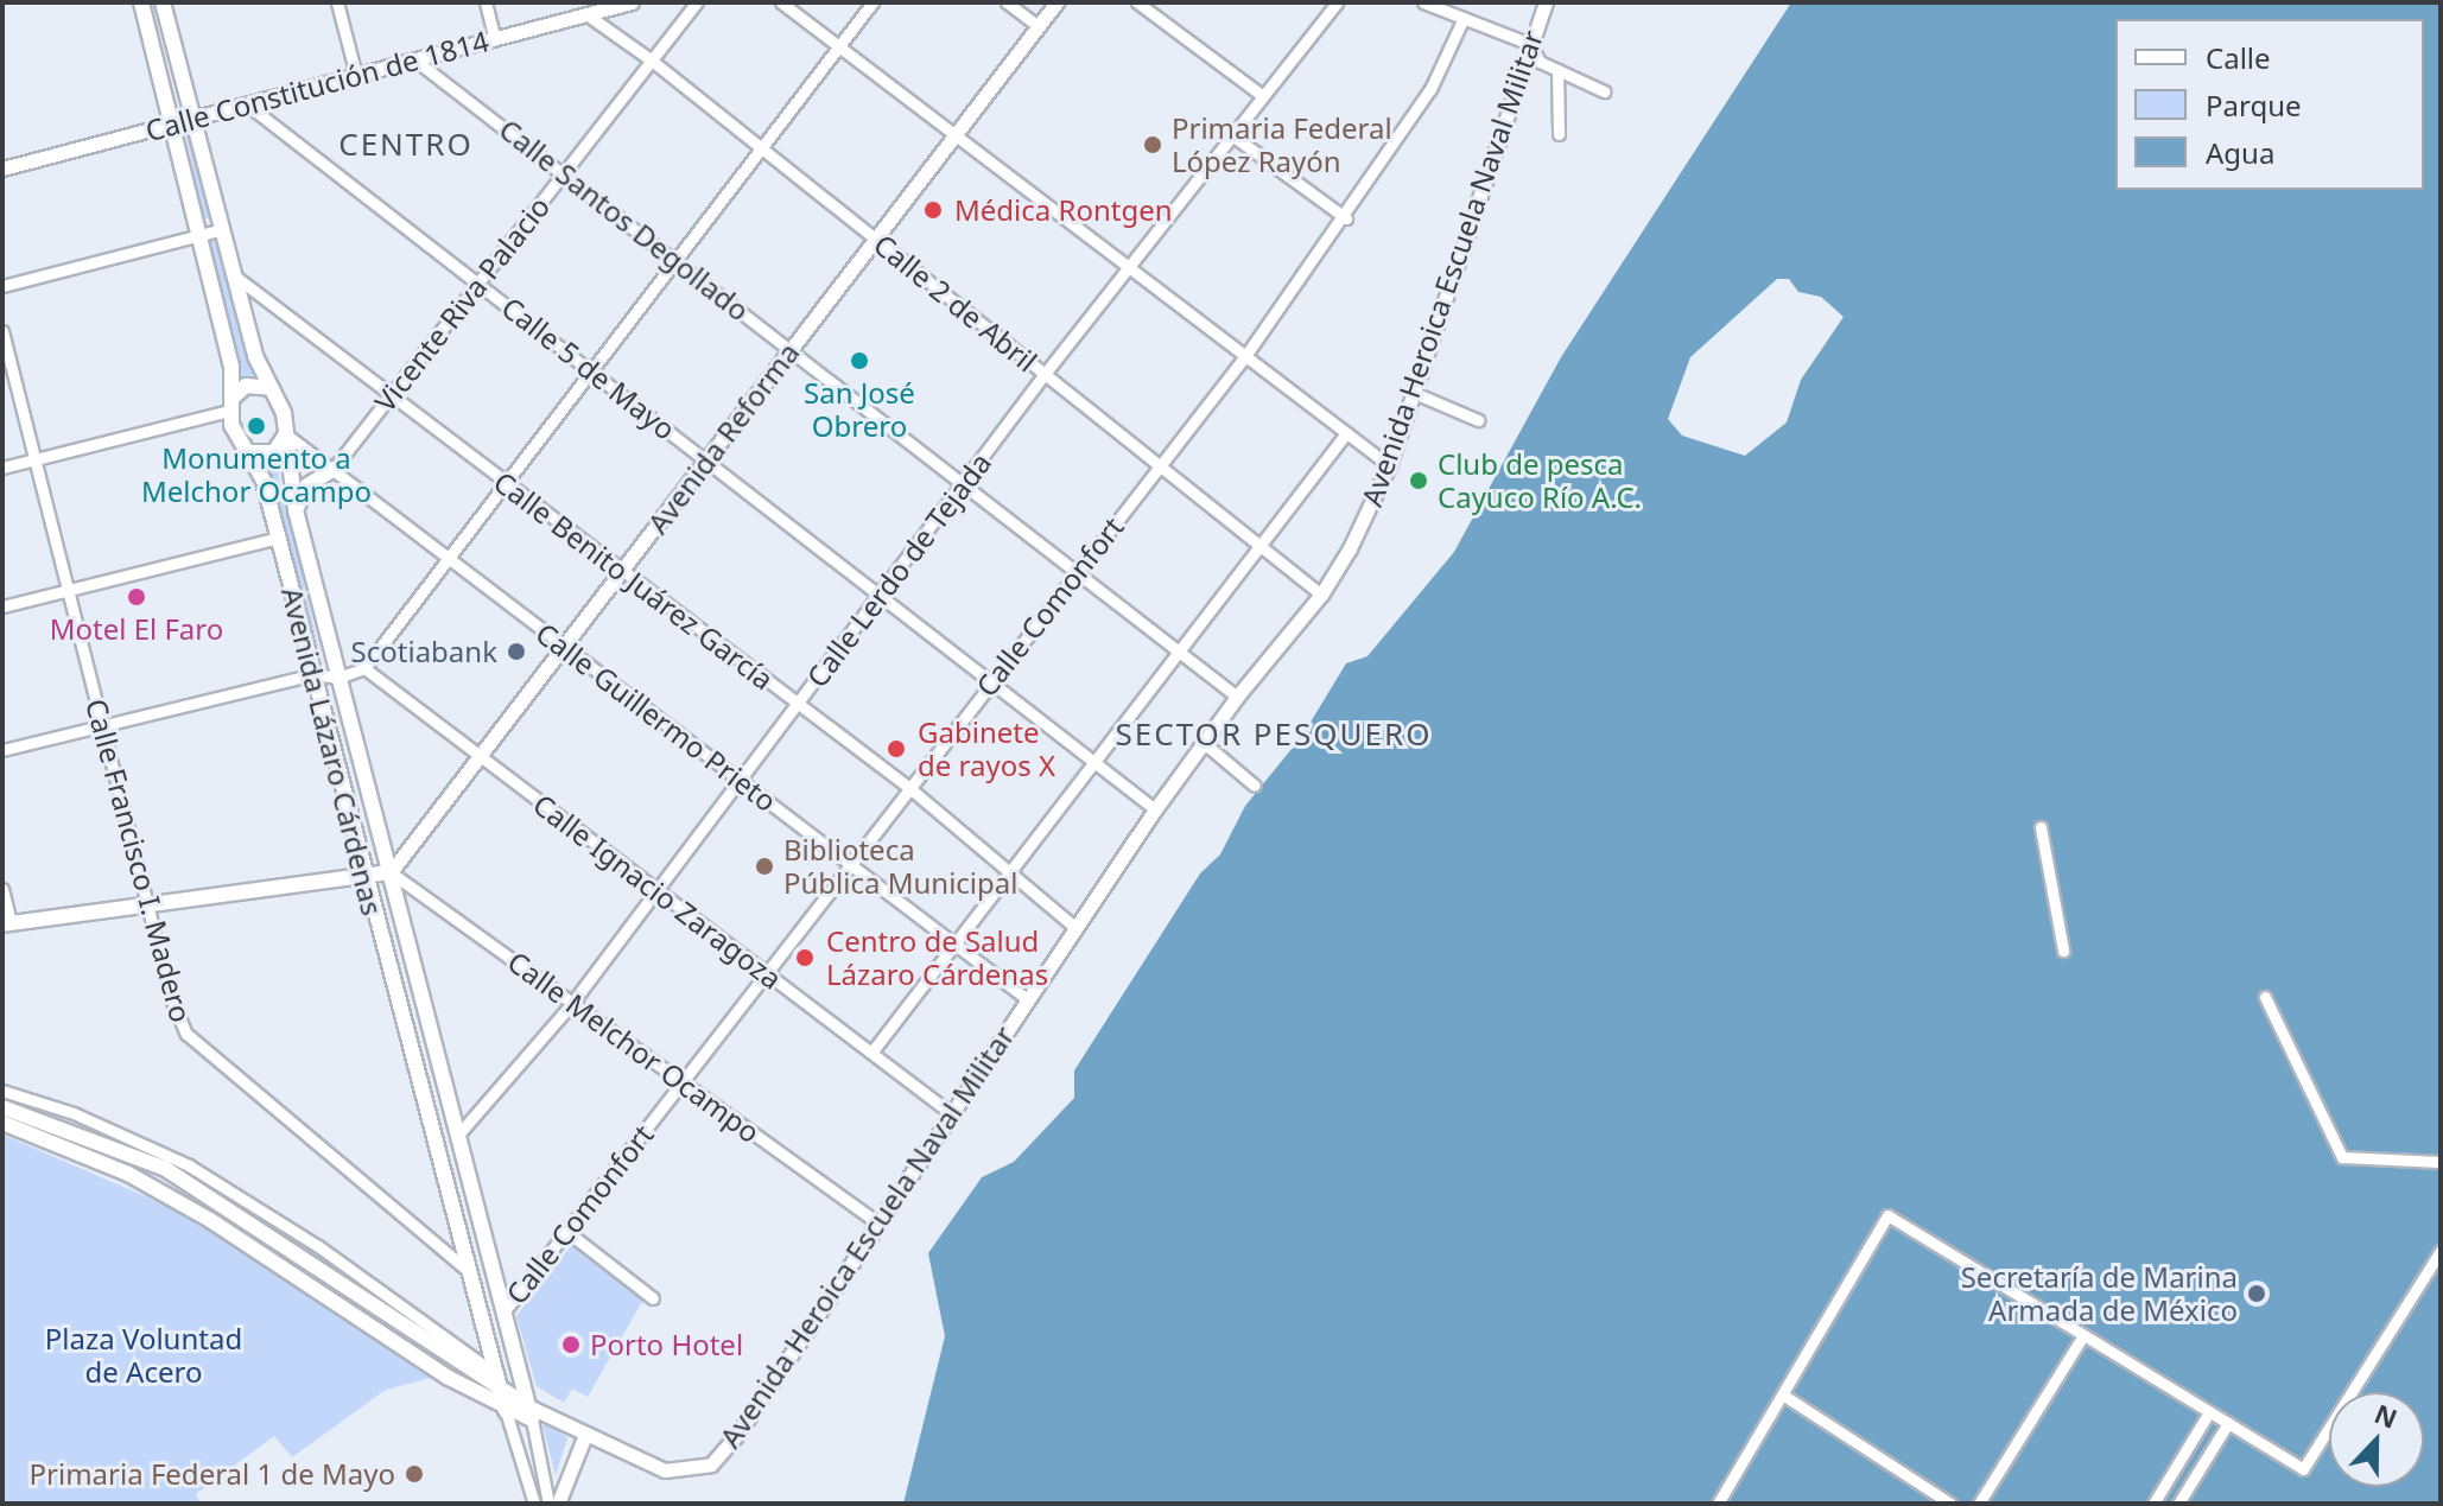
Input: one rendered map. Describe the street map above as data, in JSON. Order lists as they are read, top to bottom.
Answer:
{
  "streets": {
    "main road": ["Avenida Lázaro Cárdenas"],
    "street": [
      "Calle Constitución de 1814",
      "Calle Santos Degollado",
      "Avenida Heroica Escuela Naval Militar",
      "Calle 2 de Abril",
      "Vicente Riva Palacio",
      "Calle 5 de Mayo",
      "Avenida Reforma",
      "Calle Lerdo de Tejada",
      "Calle Benito Juárez García",
      "Calle Comonfort",
      "Calle Guillermo Prieto",
      "Calle Francisco I. Madero",
      "Calle Ignacio Zaragoza",
      "Calle Melchor Ocampo"
    ]
  },
  "crossings": [
    ["Calle Constitución de 1814", "Calle Santos Degollado"],
    ["Calle Constitución de 1814", "Calle 2 de Abril"],
    ["Calle Constitución de 1814", "Calle 5 de Mayo"],
    ["Calle Constitución de 1814", "Avenida Lázaro Cárdenas"],
    ["Calle Santos Degollado", "Avenida Heroica Escuela Naval Militar"],
    ["Calle Santos Degollado", "Vicente Riva Palacio"],
    ["Calle Santos Degollado", "Avenida Reforma"],
    ["Calle Santos Degollado", "Calle Lerdo de Tejada"],
    ["Calle Santos Degollado", "Calle Comonfort"],
    ["Avenida Heroica Escuela Naval Militar", "Calle 2 de Abril"],
    ["Avenida Heroica Escuela Naval Militar", "Calle 5 de Mayo"],
    ["Avenida Heroica Escuela Naval Militar", "Calle Benito Juárez García"],
    ["Avenida Heroica Escuela Naval Militar", "Calle Guillermo Prieto"],
    ["Avenida Heroica Escuela Naval Militar", "Avenida Lázaro Cárdenas"],
    ["Avenida Heroica Escuela Naval Militar", "Calle Ignacio Zaragoza"],
    ["Avenida Heroica Escuela Naval Militar", "Calle Melchor Ocampo"],
    ["Calle 2 de Abril", "Vicente Riva Palacio"],
    ["Calle 2 de Abril", "Avenida Reforma"],
    ["Calle 2 de Abril", "Calle Lerdo de Tejada"],
    ["Calle 2 de Abril", "Calle Comonfort"],
    ["Vicente Riva Palacio", "Calle 5 de Mayo"],
    ["Vicente Riva Palacio", "Calle Benito Juárez García"],
    ["Vicente Riva Palacio", "Calle Guillermo Prieto"],
    ["Calle 5 de Mayo", "Avenida Reforma"],
    ["Calle 5 de Mayo", "Calle Lerdo de Tejada"],
    ["Calle 5 de Mayo", "Calle Comonfort"],
    ["Avenida Reforma", "Calle Benito Juárez García"],
    ["Avenida Reforma", "Calle Guillermo Prieto"],
    ["Avenida Reforma", "Avenida Lázaro Cárdenas"],
    ["Avenida Reforma", "Calle Ignacio Zaragoza"],
    ["Avenida Reforma", "Calle Melchor Ocampo"],
    ["Calle Lerdo de Tejada", "Calle Benito Juárez García"],
    ["Calle Lerdo de Tejada", "Calle Guillermo Prieto"],
    ["Calle Lerdo de Tejada", "Avenida Lázaro Cárdenas"],
    ["Calle Lerdo de Tejada", "Calle Ignacio Zaragoza"],
    ["Calle Lerdo de Tejada", "Calle Melchor Ocampo"],
    ["Calle Benito Juárez García", "Calle Comonfort"],
    ["Calle Benito Juárez García", "Avenida Lázaro Cárdenas"],
    ["Calle Comonfort", "Calle Guillermo Prieto"],
    ["Calle Comonfort", "Avenida Lázaro Cárdenas"],
    ["Calle Comonfort", "Calle Ignacio Zaragoza"],
    ["Calle Comonfort", "Calle Melchor Ocampo"],
    ["Calle Guillermo Prieto", "Avenida Lázaro Cárdenas"],
    ["Avenida Lázaro Cárdenas", "Calle Francisco I. Madero"],
    ["Avenida Lázaro Cárdenas", "Calle Melchor Ocampo"]
  ],
  "districts": ["CENTRO", "SECTOR PESQUERO"],
  "parks": ["Plaza Voluntad de Acero"],
  "places": [
    "Primaria Federal López Rayón",
    "Médica Rontgen",
    "San José Obrero",
    "Monumento a Melchor Ocampo",
    "Club de pesca Cayuco Río A.C.",
    "Motel El Faro",
    "Scotiabank",
    "Gabinete de rayos X",
    "Biblioteca Pública Municipal",
    "Centro de Salud Lázaro Cárdenas",
    "Secretaría de Marina Armada de México",
    "Porto Hotel",
    "Primaria Federal 1 de Mayo"
  ],
  "legend": ["Calle", "Parque", "Agua"],
  "north": "top"
}
